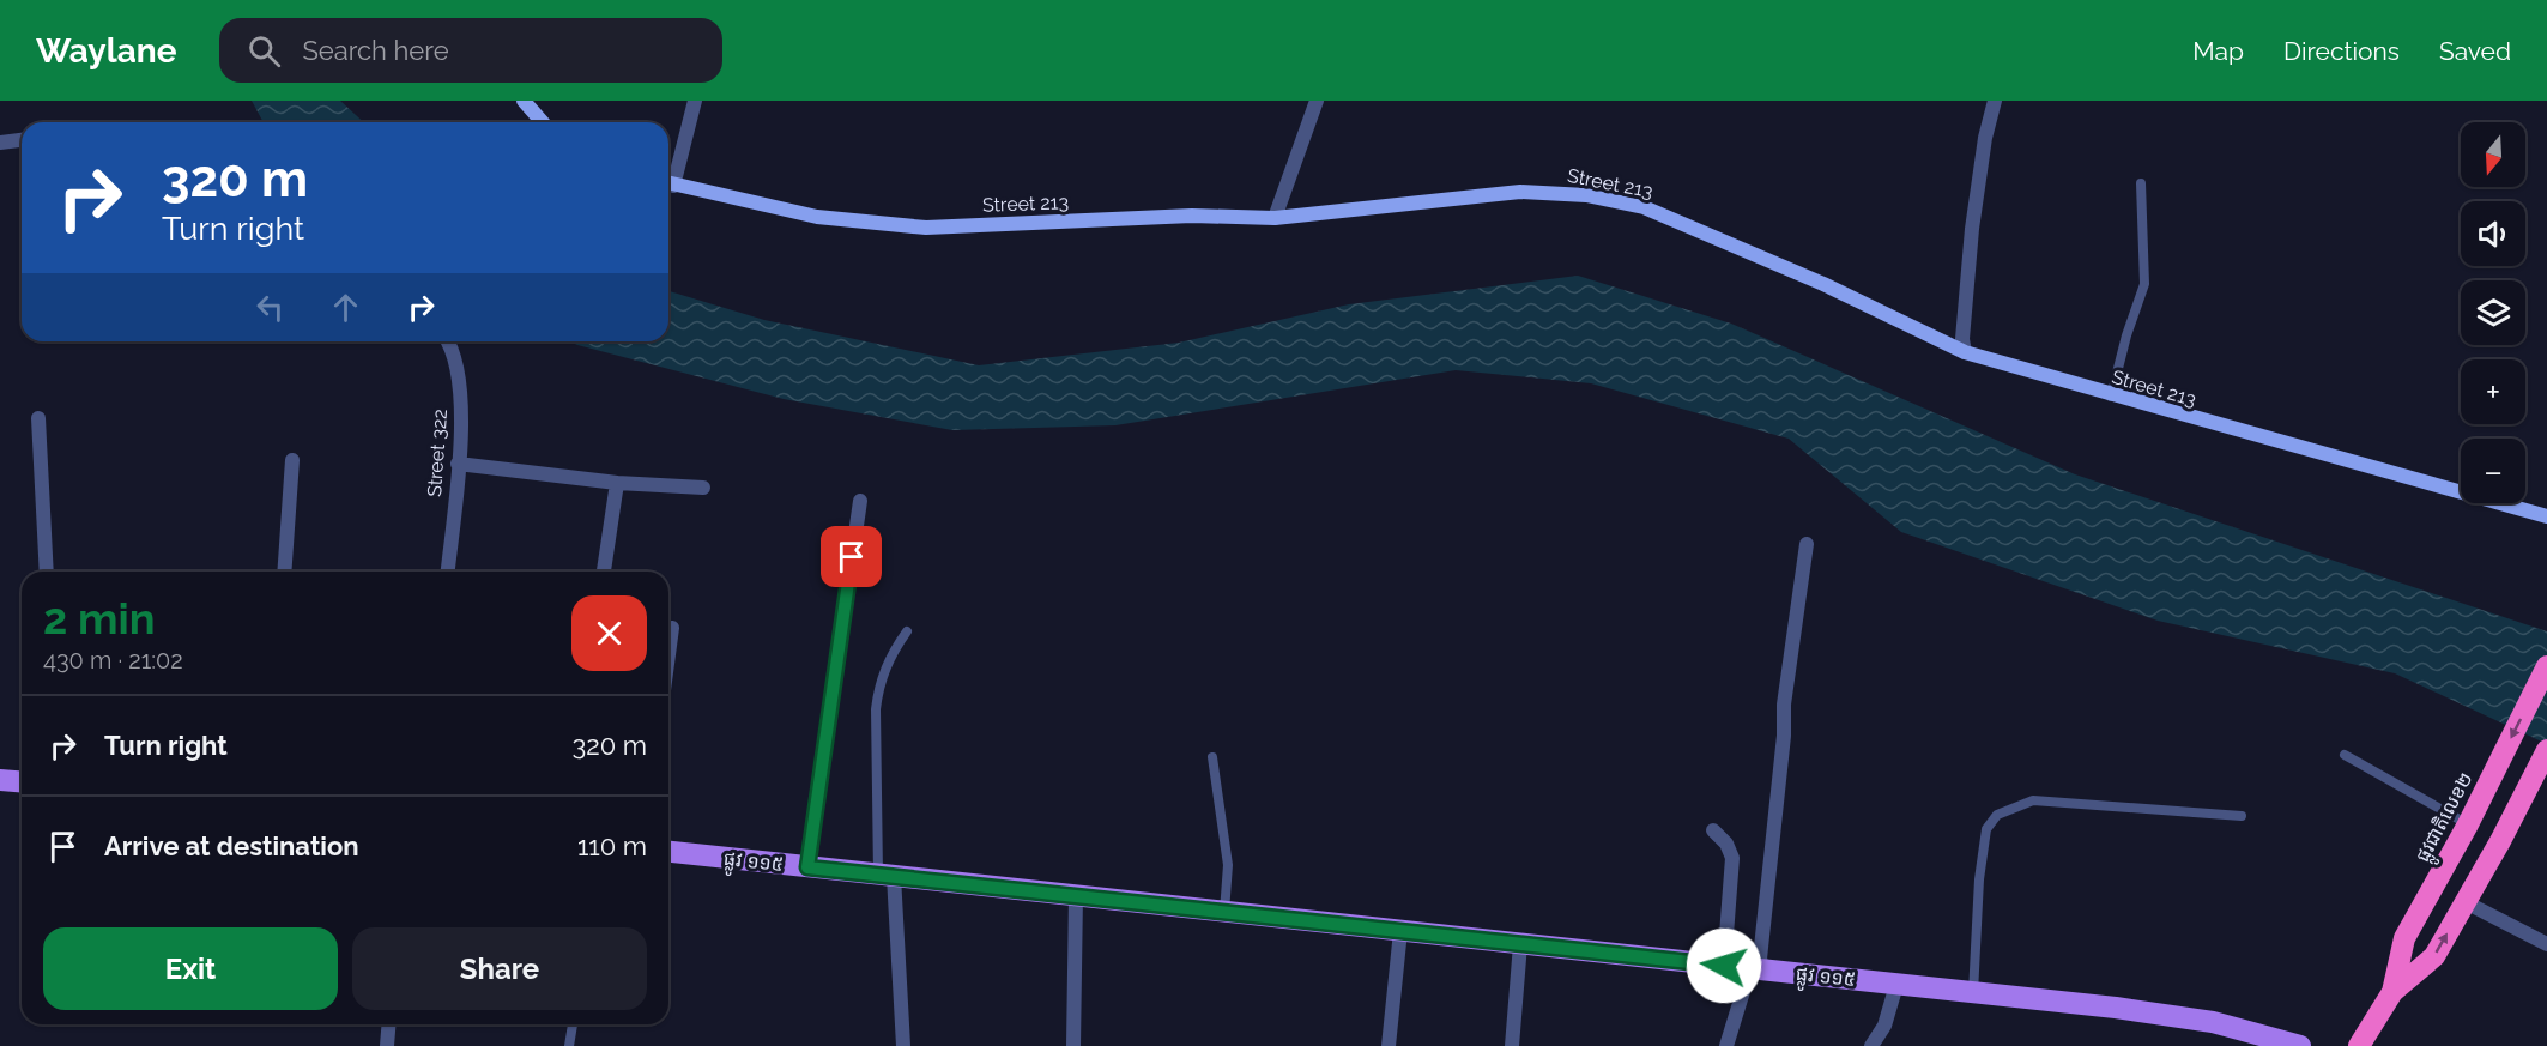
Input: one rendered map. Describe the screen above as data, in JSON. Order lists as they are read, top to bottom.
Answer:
{
  "streets": {
    "highway": ["ផ្លូវជាតិលេខ២"],
    "main road": ["ផ្លូវ ១១៥"],
    "street": ["Street 213", "Street 322"]
  },
  "north": "bottom",
  "page": {
    "header": "Waylane",
    "search": "Search here",
    "nav": ["Map", "Directions", "Saved"],
    "map_buttons": ["+", "−"],
    "turn": ["320 m", "Turn right"],
    "heading": ["2 min", "430 m · 21:02"],
    "list": [
      {
        "name": "Turn right",
        "value": "320 m"
      },
      {
        "name": "Arrive at destination",
        "value": "110 m"
      }
    ],
    "buttons": ["Exit", "Share"]
  }
}
